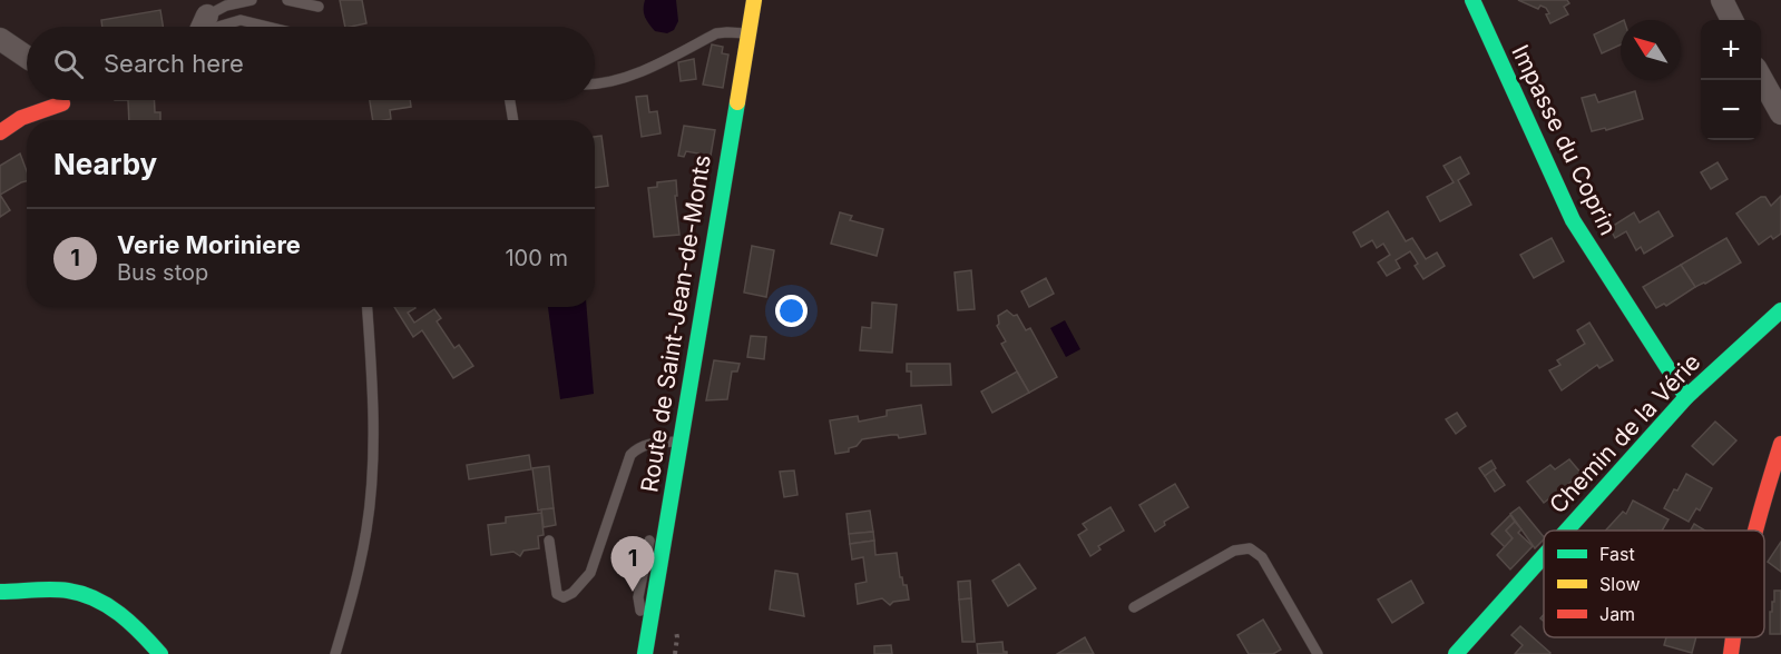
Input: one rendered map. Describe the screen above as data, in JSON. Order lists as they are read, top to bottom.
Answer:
{
  "streets": {
    "street": ["Impasse du Coprin", "Route de Saint-Jean-de-Monts", "Chemin de la Vérie"]
  },
  "crossings": [
    ["Impasse du Coprin", "Chemin de la Vérie"]
  ],
  "legend": ["Fast", "Slow", "Jam"],
  "north": "top left",
  "page": {
    "map_buttons": ["+", "−"],
    "search": "Search here",
    "heading": "Nearby",
    "list": [
      {
        "mark": "1",
        "name": "Verie Moriniere",
        "note": "Bus stop",
        "value": "100 m"
      }
    ],
    "pins": "1"
  }
}
